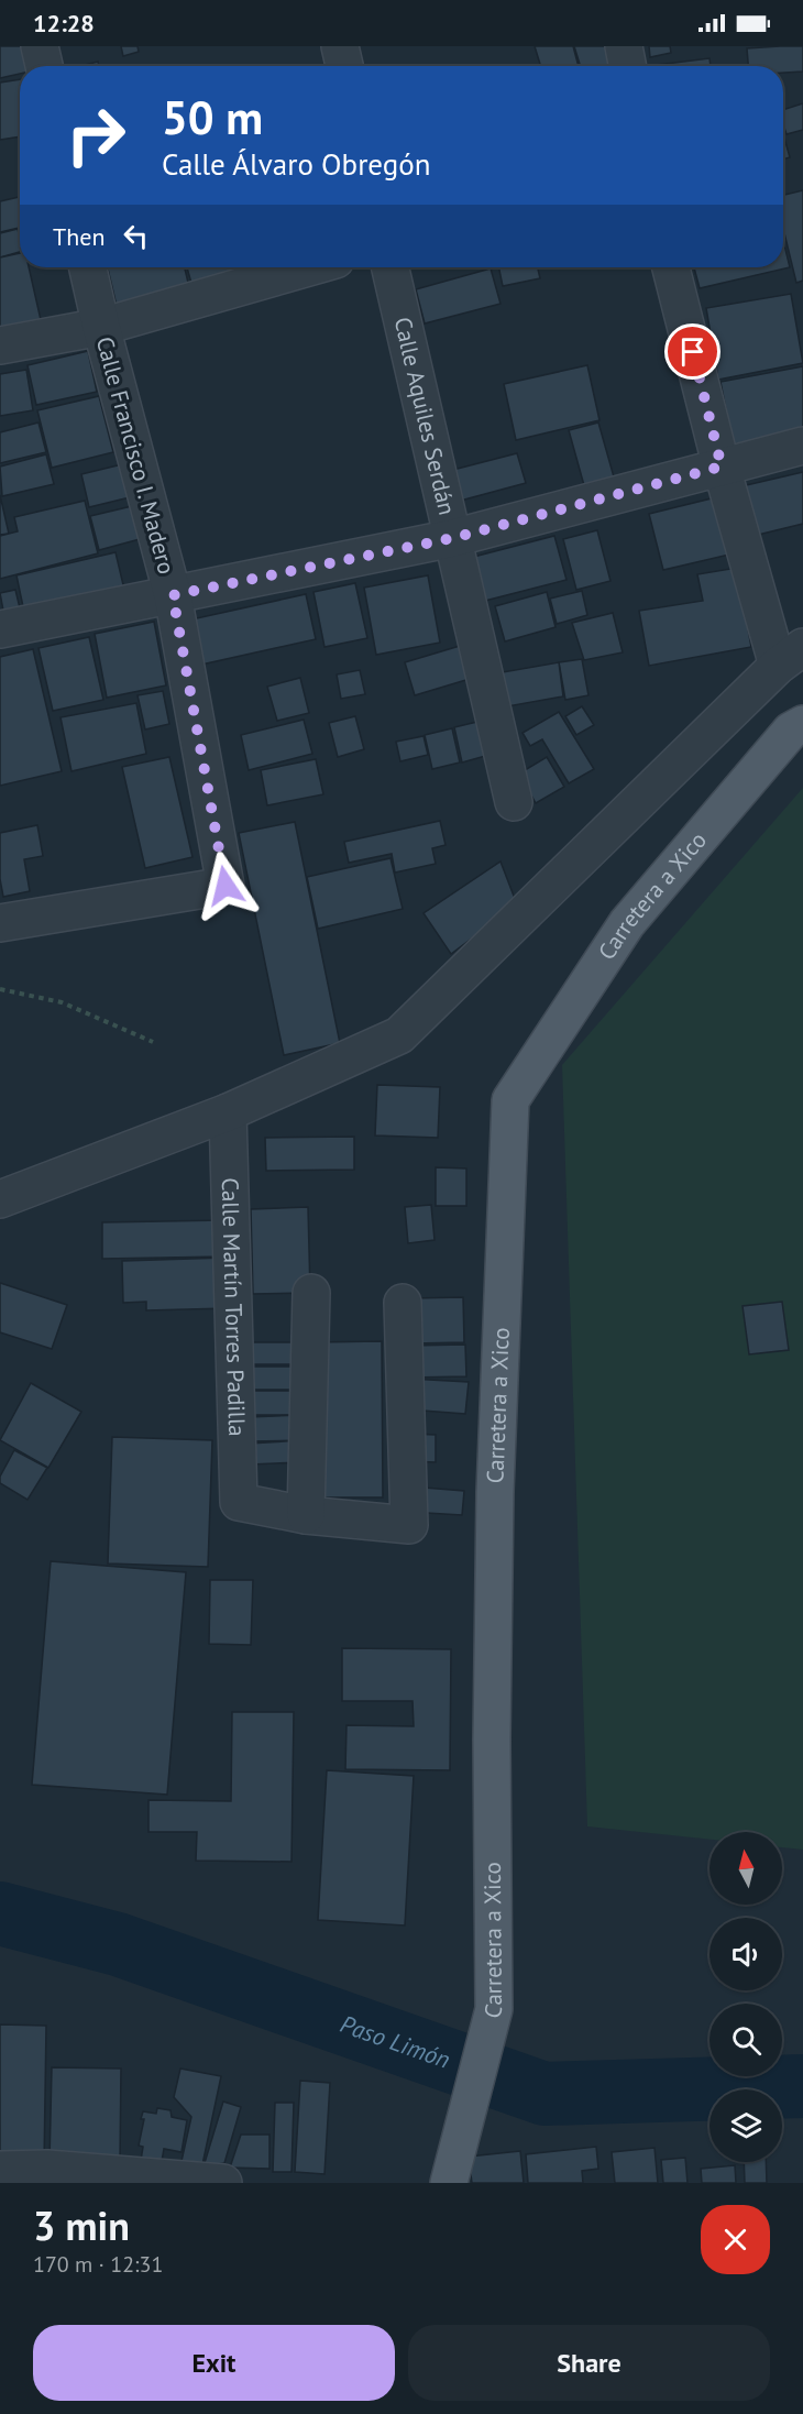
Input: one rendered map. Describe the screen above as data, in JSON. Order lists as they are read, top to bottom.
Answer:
{
  "streets": {
    "main road": ["Carretera a Xico"],
    "street": ["Calle Aquiles Serdán", "Calle Francisco I. Madero", "Calle Martín Torres Padilla"]
  },
  "water": ["Paso Limón"],
  "north": "top",
  "page": {
    "status": "12:28",
    "turn": ["50 m", "Calle Álvaro Obregón"],
    "then": "Then",
    "heading": ["3 min", "170 m · 12:31"],
    "buttons": ["Exit", "Share"]
  }
}
